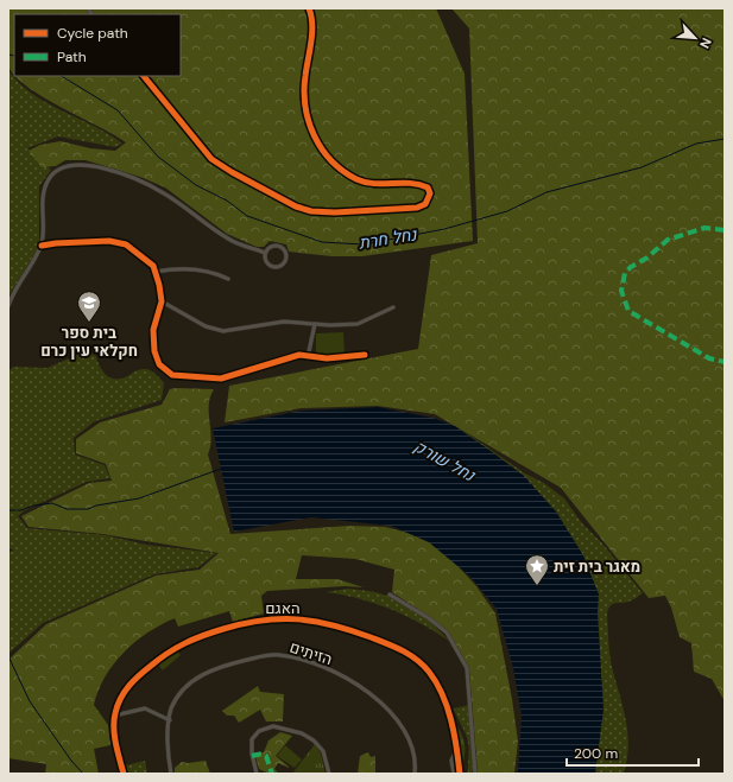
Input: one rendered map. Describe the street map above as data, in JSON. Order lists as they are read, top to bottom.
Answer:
{
  "streets": {
    "street": ["האגם", "הזיתים"]
  },
  "water": ["נחל חרת", "נחל שורק"],
  "places": {
    "school or university": ["בית ספר חקלאי עין כרם"],
    "place": ["מאגר בית זית"]
  },
  "legend": ["Cycle path", "Path"],
  "scale_bar": "200 m",
  "north": "bottom right"
}
